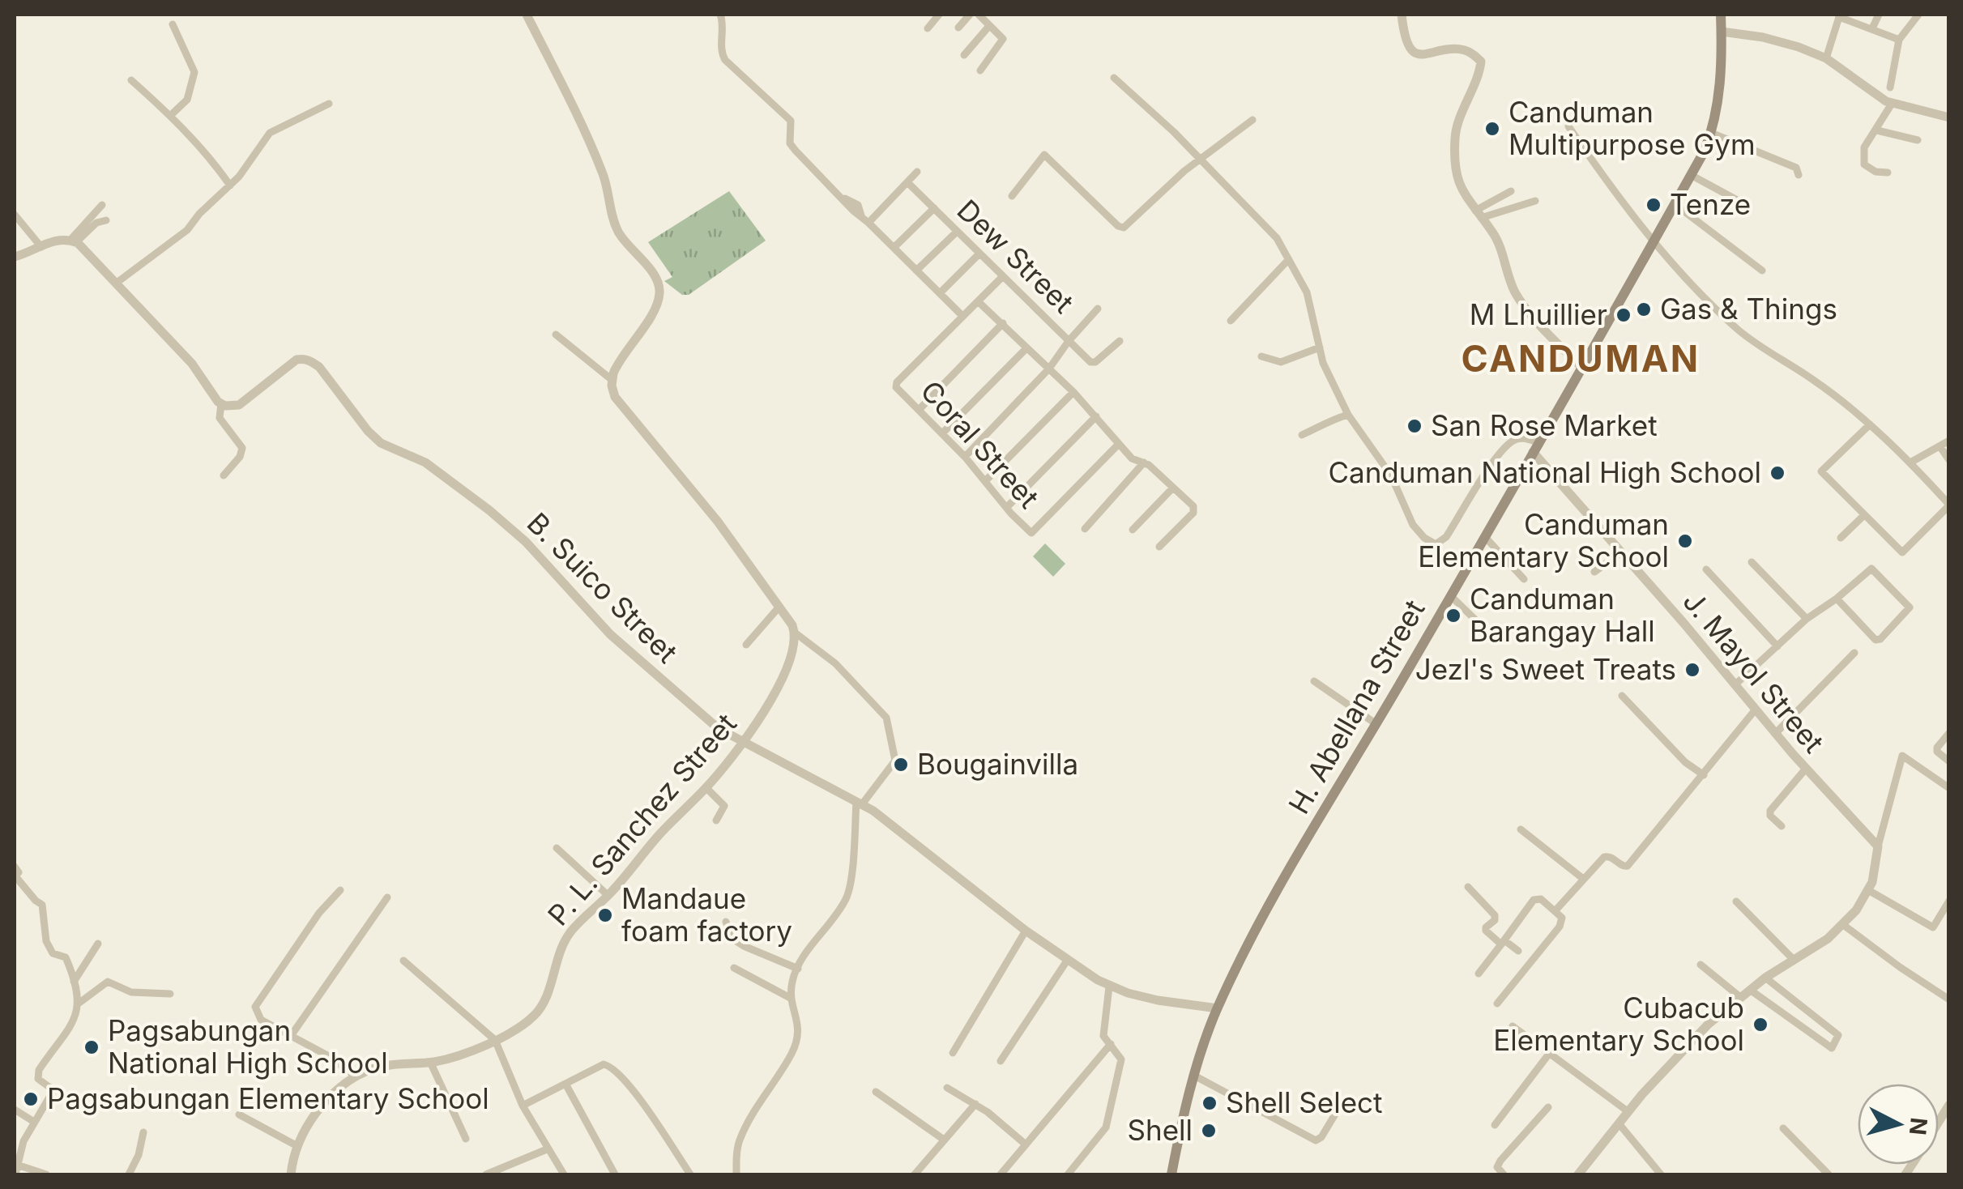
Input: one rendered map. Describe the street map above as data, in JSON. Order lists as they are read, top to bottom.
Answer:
{
  "streets": {
    "main road": ["H. Abellana Street"],
    "street": [
      "Dew Street",
      "Coral Street",
      "B. Suico Street",
      "J. Mayol Street",
      "P. L. Sanchez Street"
    ]
  },
  "crossings": [
    ["B. Suico Street", "H. Abellana Street"],
    ["B. Suico Street", "P. L. Sanchez Street"],
    ["J. Mayol Street", "H. Abellana Street"]
  ],
  "districts": ["CANDUMAN"],
  "places": [
    "Canduman Multipurpose Gym",
    "Tenze",
    "Gas & Things",
    "M Lhuillier",
    "San Rose Market",
    "Canduman National High School",
    "Canduman Elementary School",
    "Canduman Barangay Hall",
    "Jezl's Sweet Treats",
    "Bougainvilla",
    "Mandaue foam factory",
    "Cubacub Elementary School",
    "Pagsabungan National High School",
    "Pagsabungan Elementary School",
    "Shell Select",
    "Shell"
  ],
  "north": "right"
}
